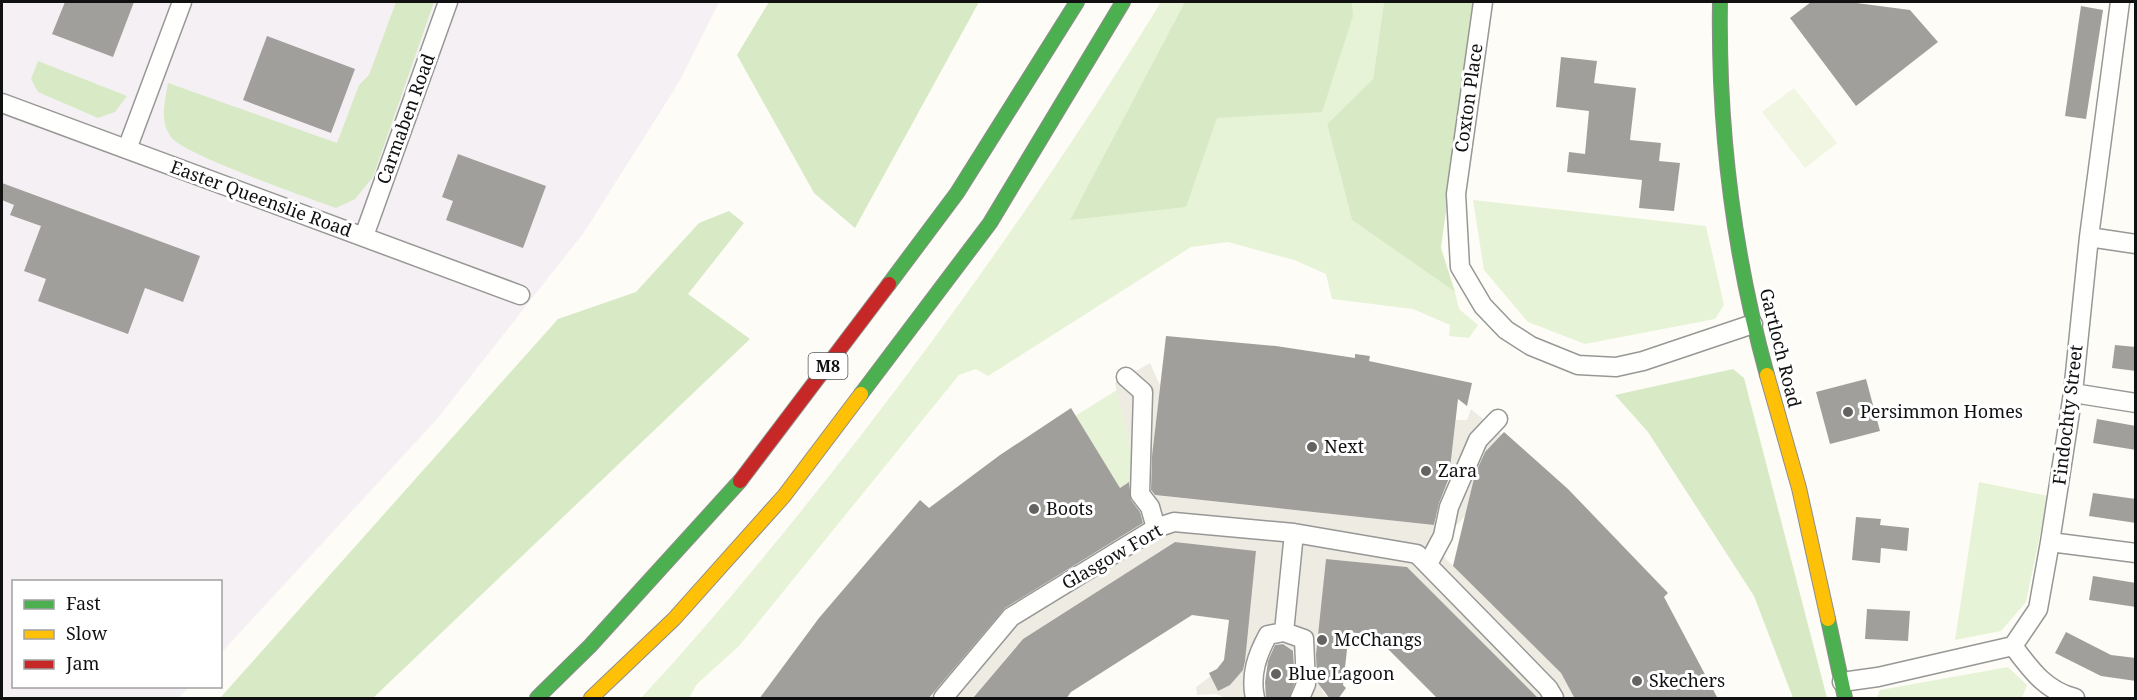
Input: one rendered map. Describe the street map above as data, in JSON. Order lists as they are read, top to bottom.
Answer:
{
  "streets": {
    "main road": ["Gartloch Road", "M8"],
    "street": [
      "Coxton Place",
      "Carmaben Road",
      "Easter Queenslie Road",
      "Findochty Street",
      "Glasgow Fort"
    ]
  },
  "crossings": [
    ["Coxton Place", "Gartloch Road"],
    ["Carmaben Road", "Easter Queenslie Road"]
  ],
  "places": [
    "Persimmon Homes",
    "Next",
    "Zara",
    "Boots",
    "McChangs",
    "Blue Lagoon",
    "Skechers"
  ],
  "legend": ["Fast", "Slow", "Jam"]
}
